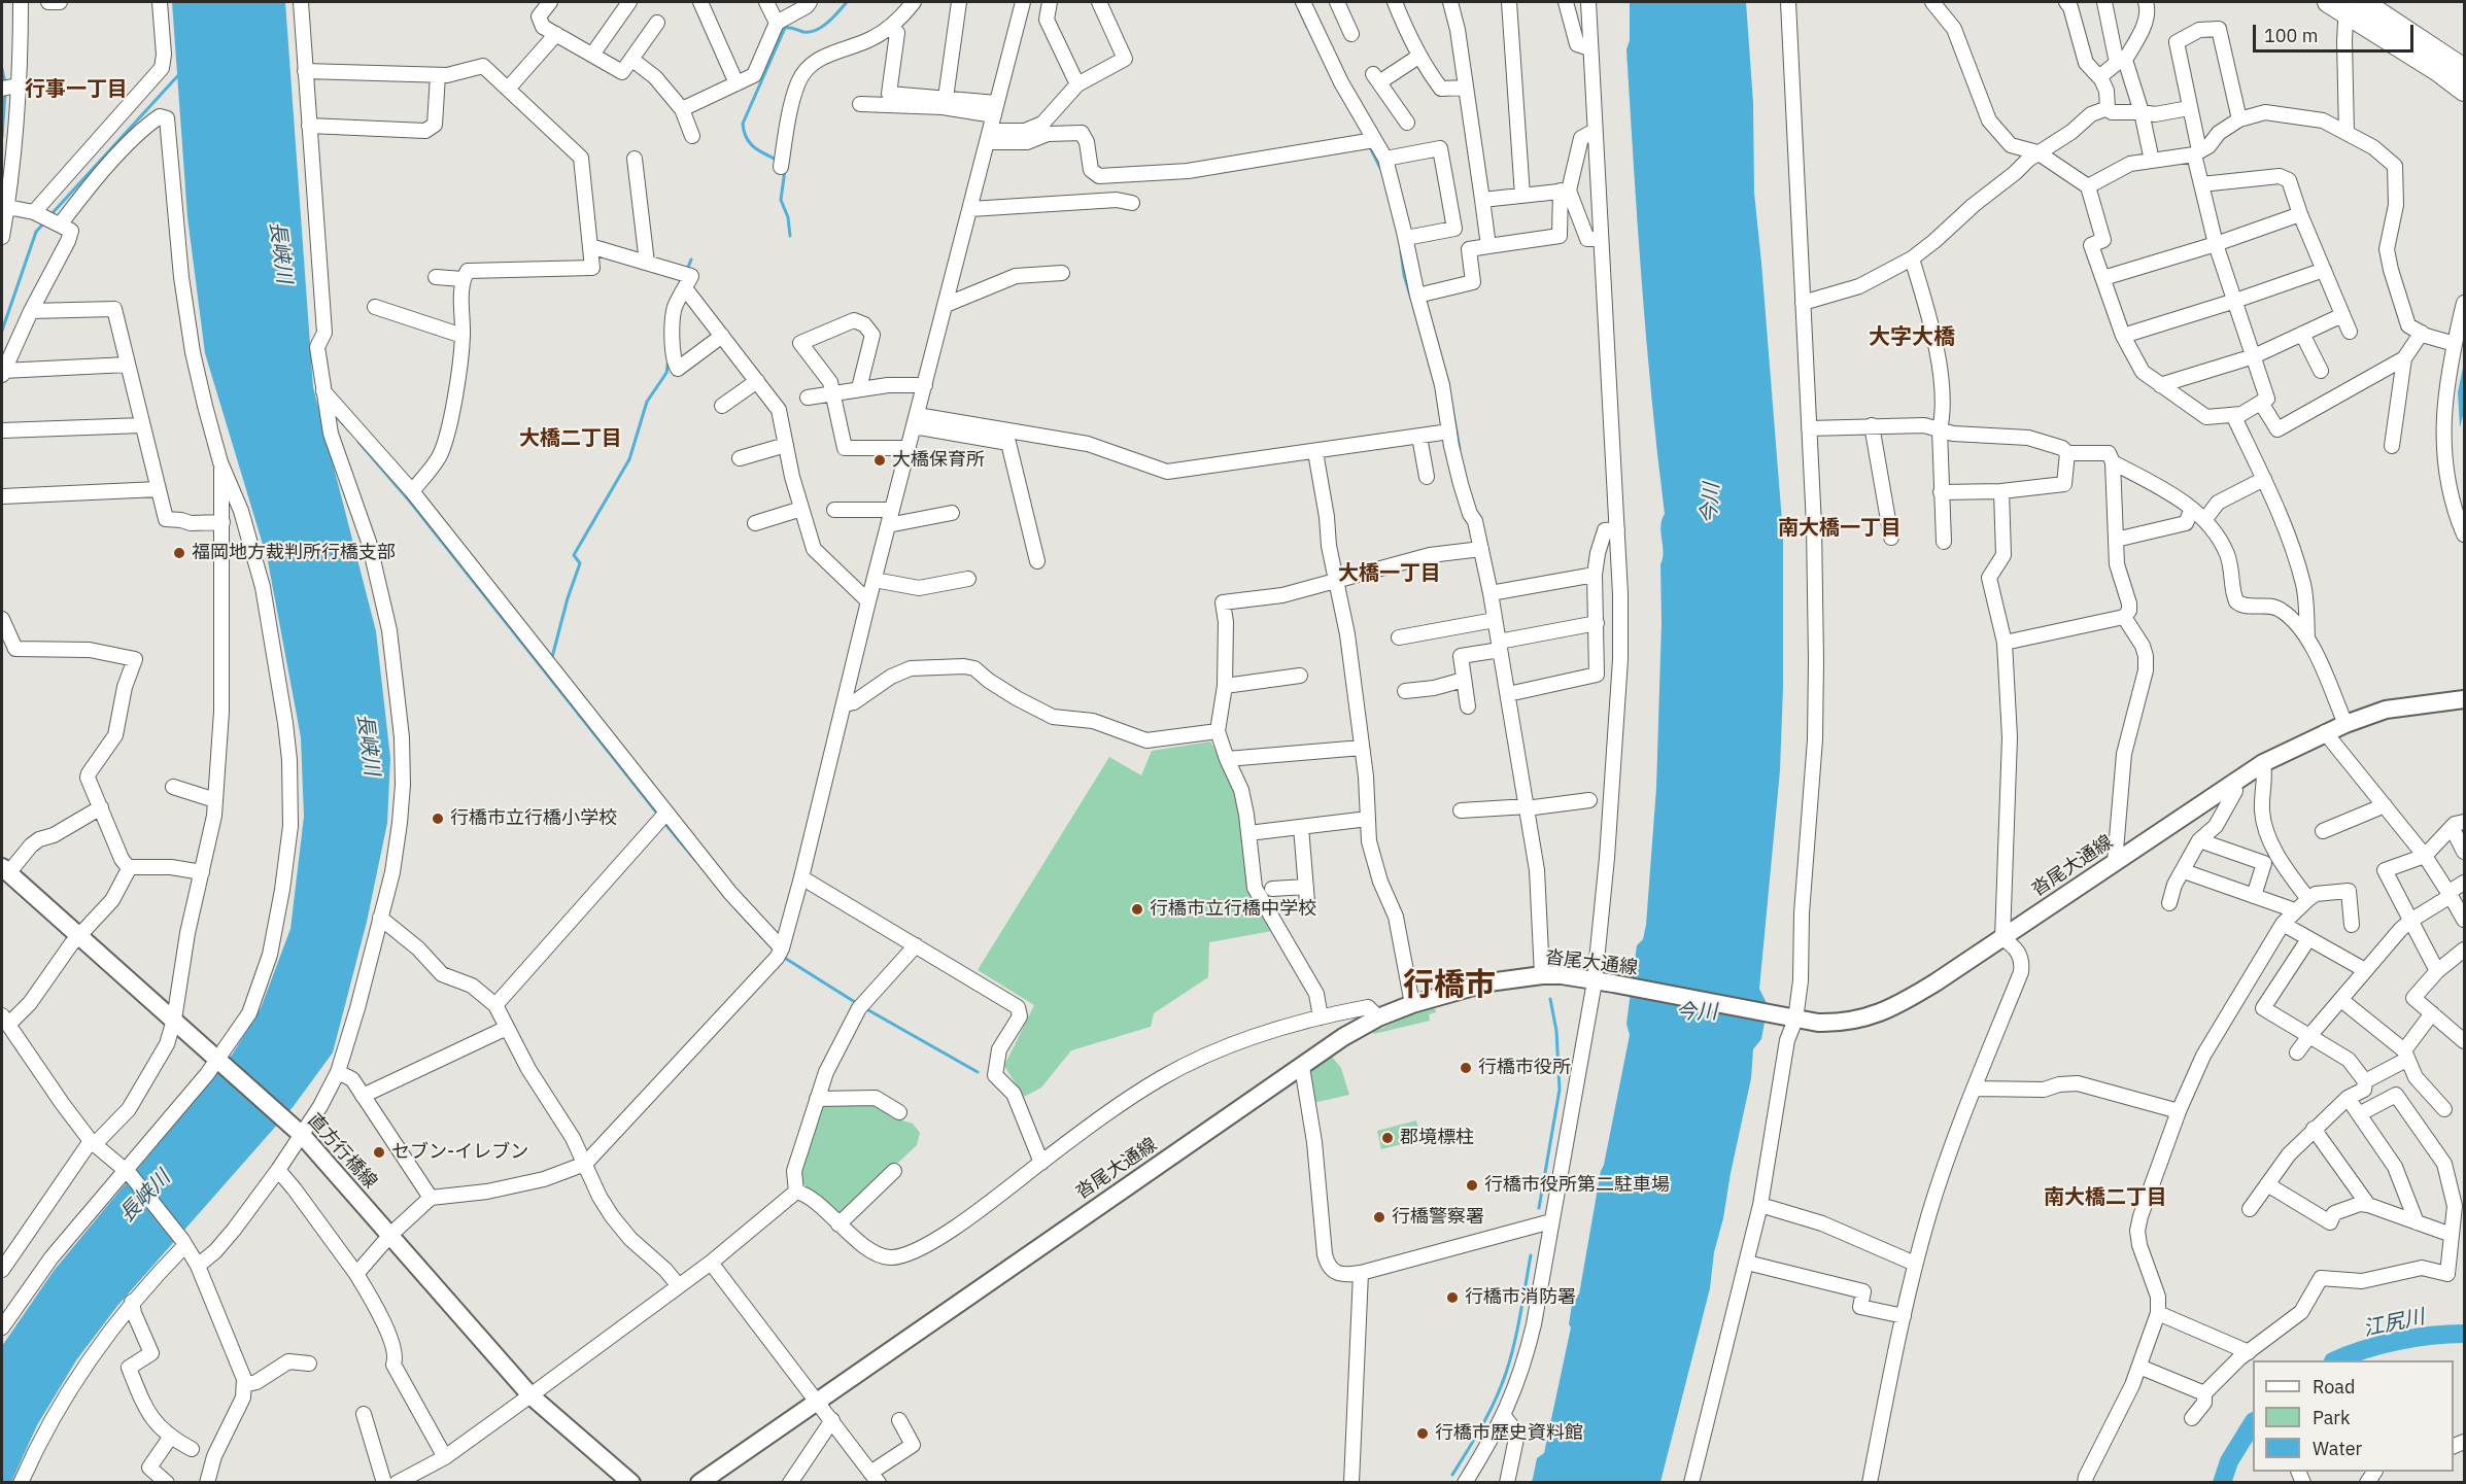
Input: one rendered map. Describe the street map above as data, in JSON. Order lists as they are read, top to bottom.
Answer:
{
  "streets": {
    "main road": ["沓尾大通線", "直方行橋線"]
  },
  "districts": [
    "行事一丁目",
    "大字大橋",
    "大橋二丁目",
    "南大橋一丁目",
    "大橋一丁目",
    "行橋市",
    "南大橋二丁目"
  ],
  "water": ["長峡川", "今川", "江尻川"],
  "places": [
    "大橋保育所",
    "福岡地方裁判所行橋支部",
    "行橋市立行橋小学校",
    "行橋市立行橋中学校",
    "行橋市役所",
    "郡境標柱",
    "セブン-イレブン",
    "行橋市役所第二駐車場",
    "行橋警察署",
    "行橋市消防署",
    "行橋市歴史資料館"
  ],
  "legend": ["Road", "Park", "Water"],
  "scale_bar": "100 m"
}
